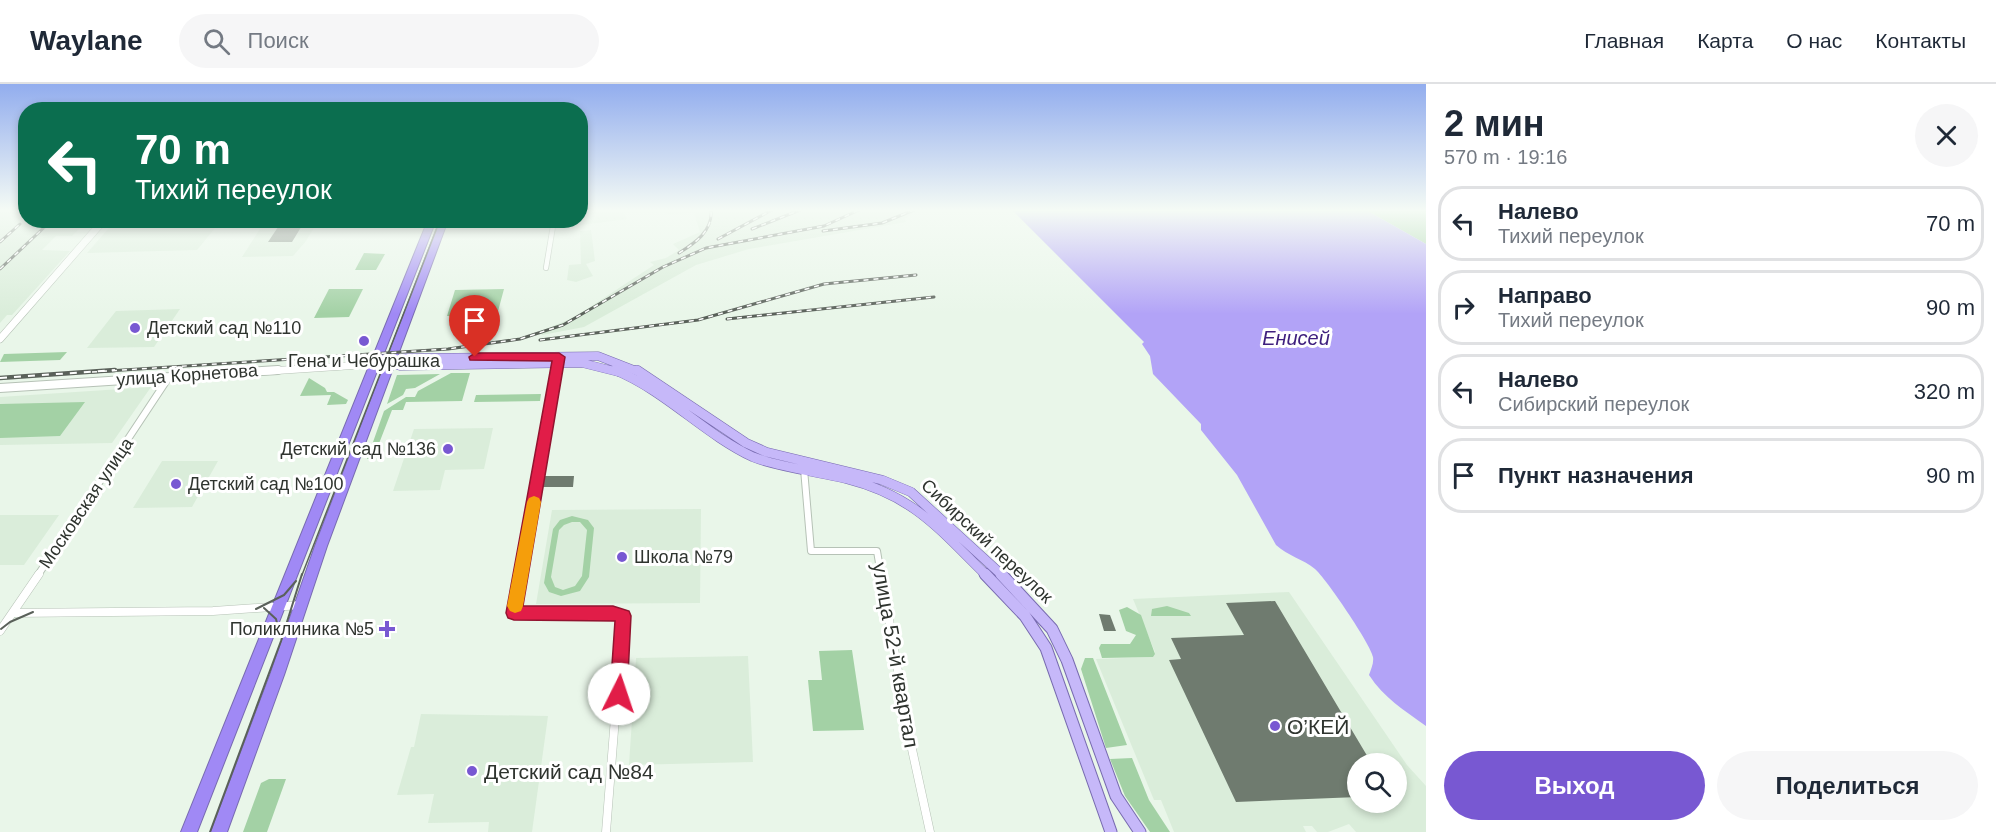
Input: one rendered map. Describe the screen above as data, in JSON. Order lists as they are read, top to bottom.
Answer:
{
  "streets": {
    "main road": ["улица Корнетова", "Сибирский переулок"],
    "street": ["Московская улица", "улица 52-й квартал"]
  },
  "crossings": [
    ["улица Корнетова", "Московская улица"],
    ["улица Корнетова", "Сибирский переулок"],
    ["Сибирский переулок", "улица 52-й квартал"]
  ],
  "water": ["Енисей"],
  "places": {
    "other": [
      "Детский сад №110",
      "Гена и Чебурашка",
      "Детский сад №136",
      "Детский сад №100",
      "Школа №79",
      "О’КЕЙ",
      "Детский сад №84"
    ],
    "health": ["Поликлиника №5"]
  },
  "page": {
    "header": "Waylane",
    "search": "Поиск",
    "nav": [
      "Главная",
      "Карта",
      "О нас",
      "Контакты"
    ],
    "heading": ["2 мин", "570 m · 19:16"],
    "turn": ["70 m", "Тихий переулок"],
    "list": [
      {
        "name": "Налево",
        "note": "Тихий переулок",
        "value": "70 m"
      },
      {
        "name": "Направо",
        "note": "Тихий переулок",
        "value": "90 m"
      },
      {
        "name": "Налево",
        "note": "Сибирский переулок",
        "value": "320 m"
      },
      {
        "name": "Пункт назначения",
        "value": "90 m"
      }
    ],
    "buttons": ["Выход", "Поделиться"]
  }
}
